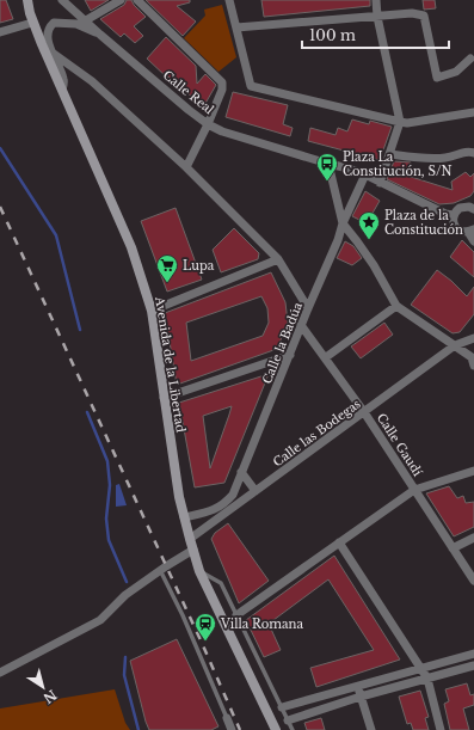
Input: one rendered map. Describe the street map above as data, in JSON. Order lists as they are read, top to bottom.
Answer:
{
  "streets": {
    "main road": ["Avenida de la Libertad"],
    "street": [
      "Calle Real",
      "Calle la Badúa",
      "Calle las Bodegas",
      "Calle Gaudí"
    ]
  },
  "crossings": [
    ["Calle Real", "Avenida de la Libertad"],
    ["Calle la Badúa", "Avenida de la Libertad"],
    ["Calle la Badúa", "Calle Gaudí"],
    ["Avenida de la Libertad", "Calle las Bodegas"],
    ["Calle las Bodegas", "Calle Gaudí"]
  ],
  "places": {
    "bus stop": ["Plaza La Constitución, S/N"],
    "place": ["Plaza de la Constitución"],
    "supermarket": ["Lupa"],
    "station": ["Villa Romana"]
  },
  "scale_bar": "100 m",
  "north": "bottom right"
}
